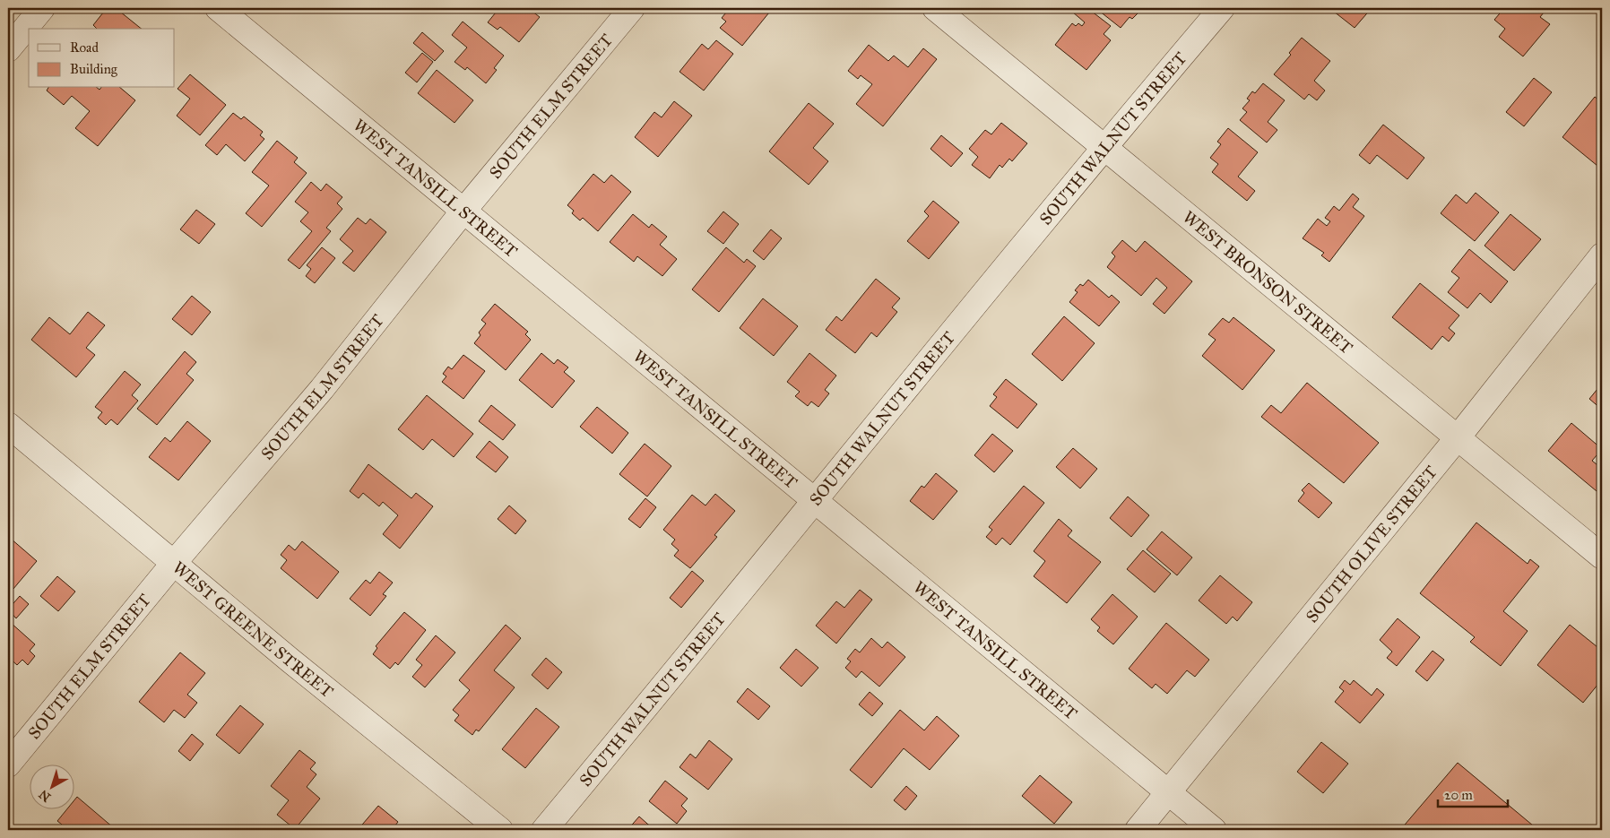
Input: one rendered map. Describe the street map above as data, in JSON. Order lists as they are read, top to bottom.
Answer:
{
  "streets": {
    "street": [
      "SOUTH ELM STREET",
      "SOUTH WALNUT STREET",
      "WEST TANSILL STREET",
      "WEST BRONSON STREET",
      "SOUTH OLIVE STREET",
      "WEST GREENE STREET"
    ]
  },
  "crossings": [
    ["SOUTH ELM STREET", "WEST TANSILL STREET"],
    ["SOUTH ELM STREET", "WEST GREENE STREET"],
    ["SOUTH WALNUT STREET", "WEST TANSILL STREET"],
    ["SOUTH WALNUT STREET", "WEST BRONSON STREET"],
    ["WEST TANSILL STREET", "SOUTH OLIVE STREET"],
    ["WEST BRONSON STREET", "SOUTH OLIVE STREET"]
  ],
  "legend": ["Road", "Building"],
  "scale_bar": "20 m",
  "north": "bottom left"
}
